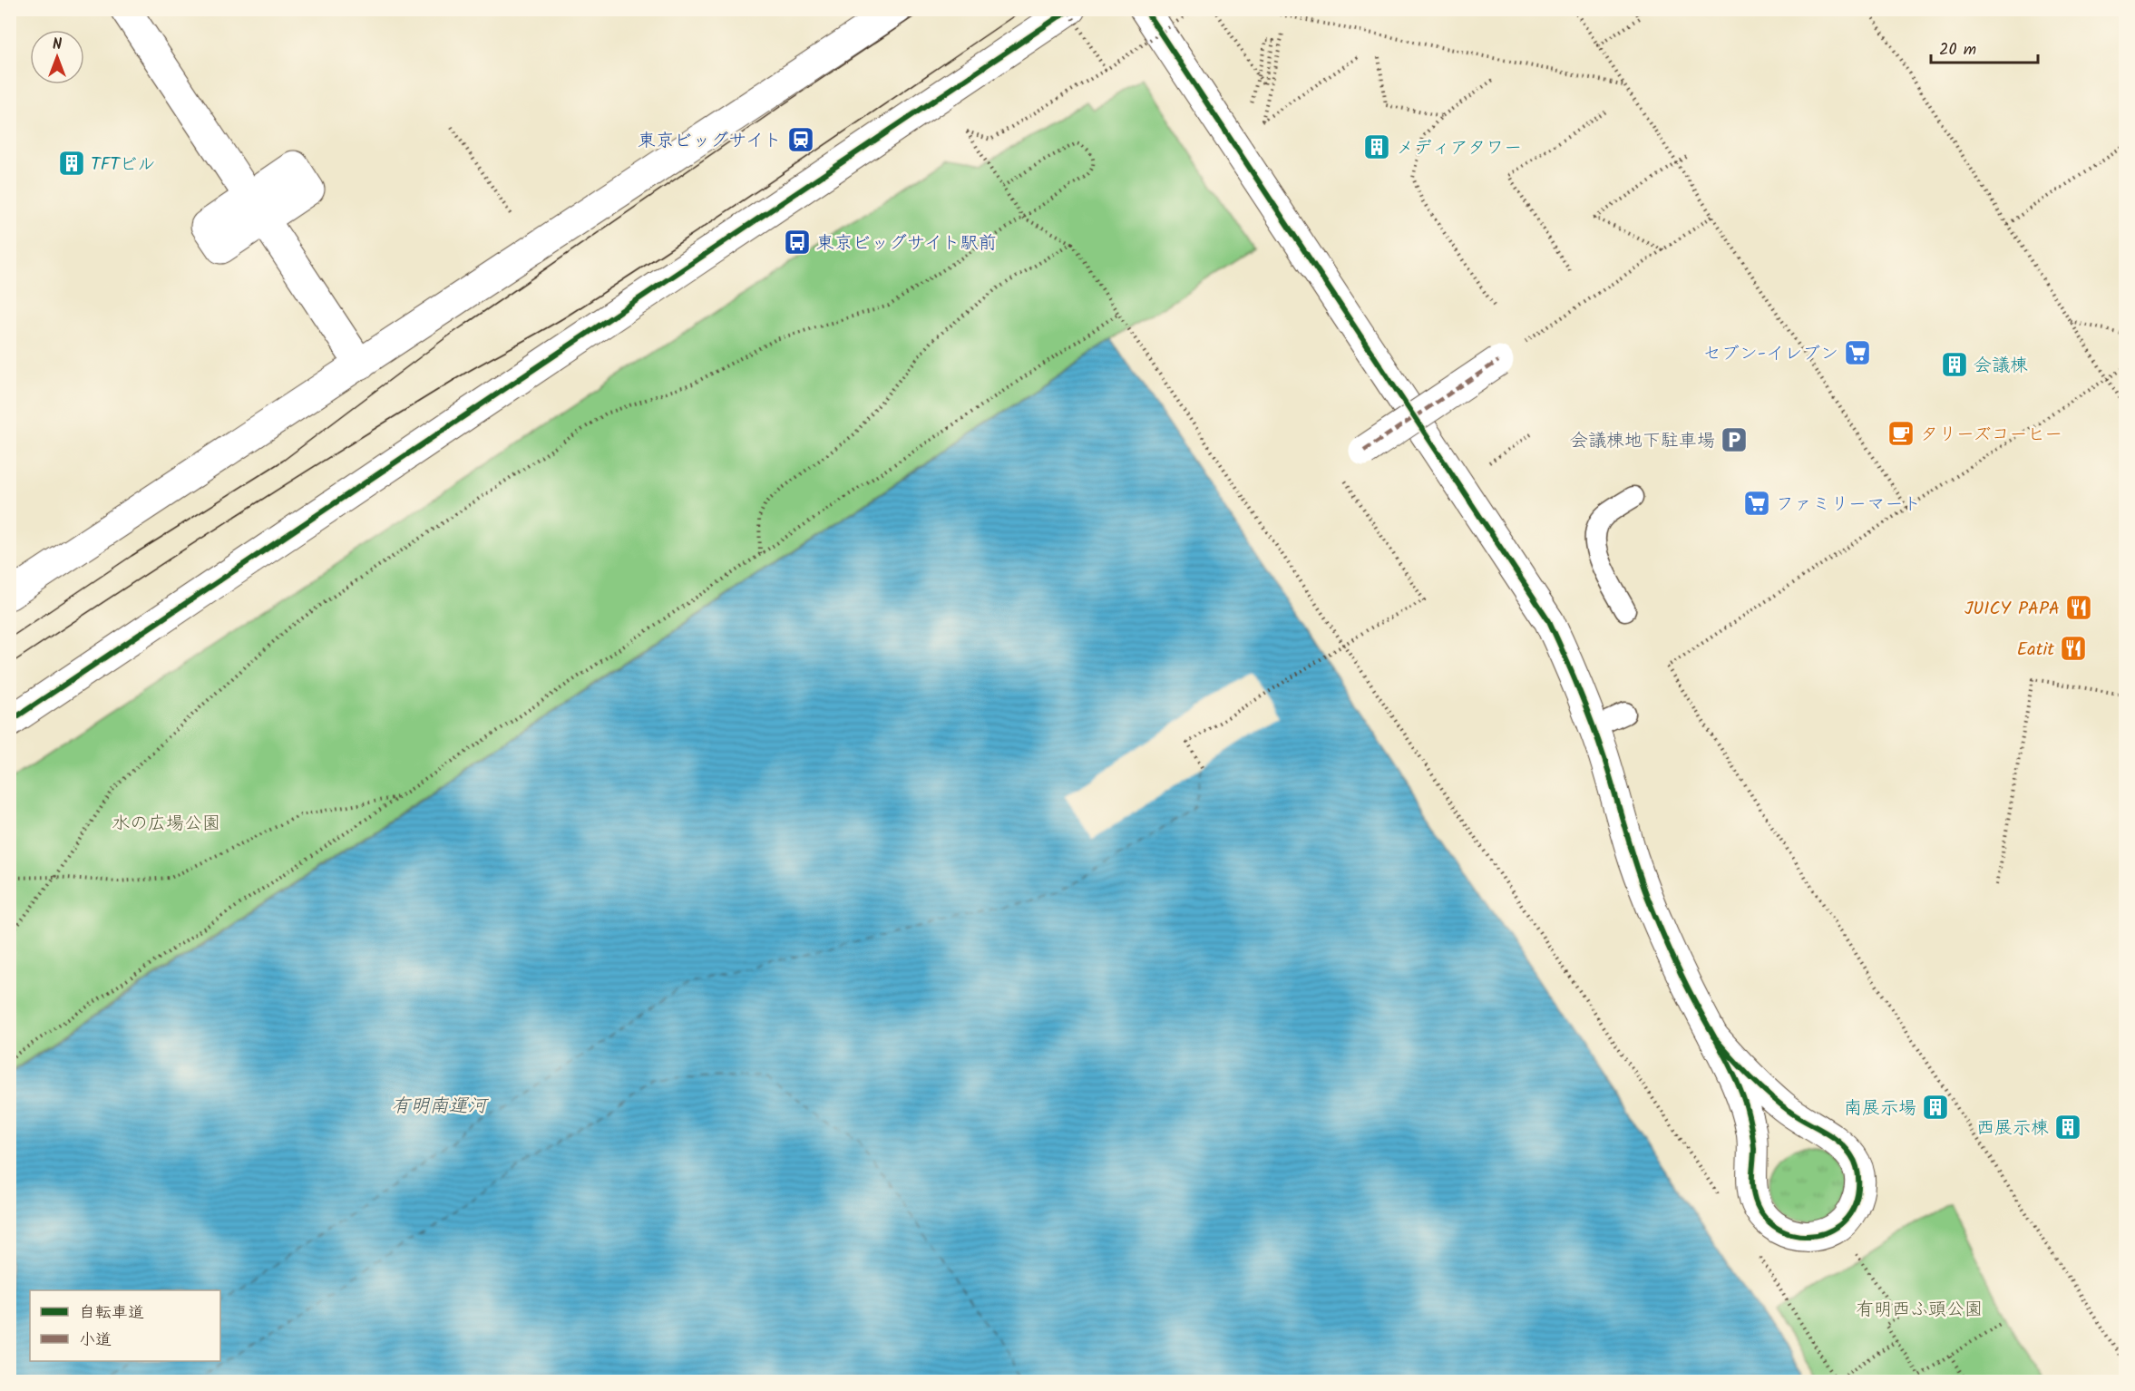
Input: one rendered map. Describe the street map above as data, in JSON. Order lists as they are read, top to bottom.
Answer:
{
  "water": ["有明南運河"],
  "parks": ["水の広場公園", "有明西ふ頭公園"],
  "places": {
    "station": ["東京ビッグサイト"],
    "building": [
      "メディアタワー",
      "TFTビル",
      "会議棟",
      "南展示場",
      "西展示棟"
    ],
    "bus stop": ["東京ビッグサイト駅前"],
    "supermarket": ["セブン-イレブン", "ファミリーマート"],
    "cafe": ["タリーズコーヒー"],
    "parking": ["会議棟地下駐車場"],
    "restaurant": ["JUICY PAPA", "Eatit"]
  },
  "legend": ["自転車道", "小道"],
  "scale_bar": "20 m",
  "north": "top"
}
